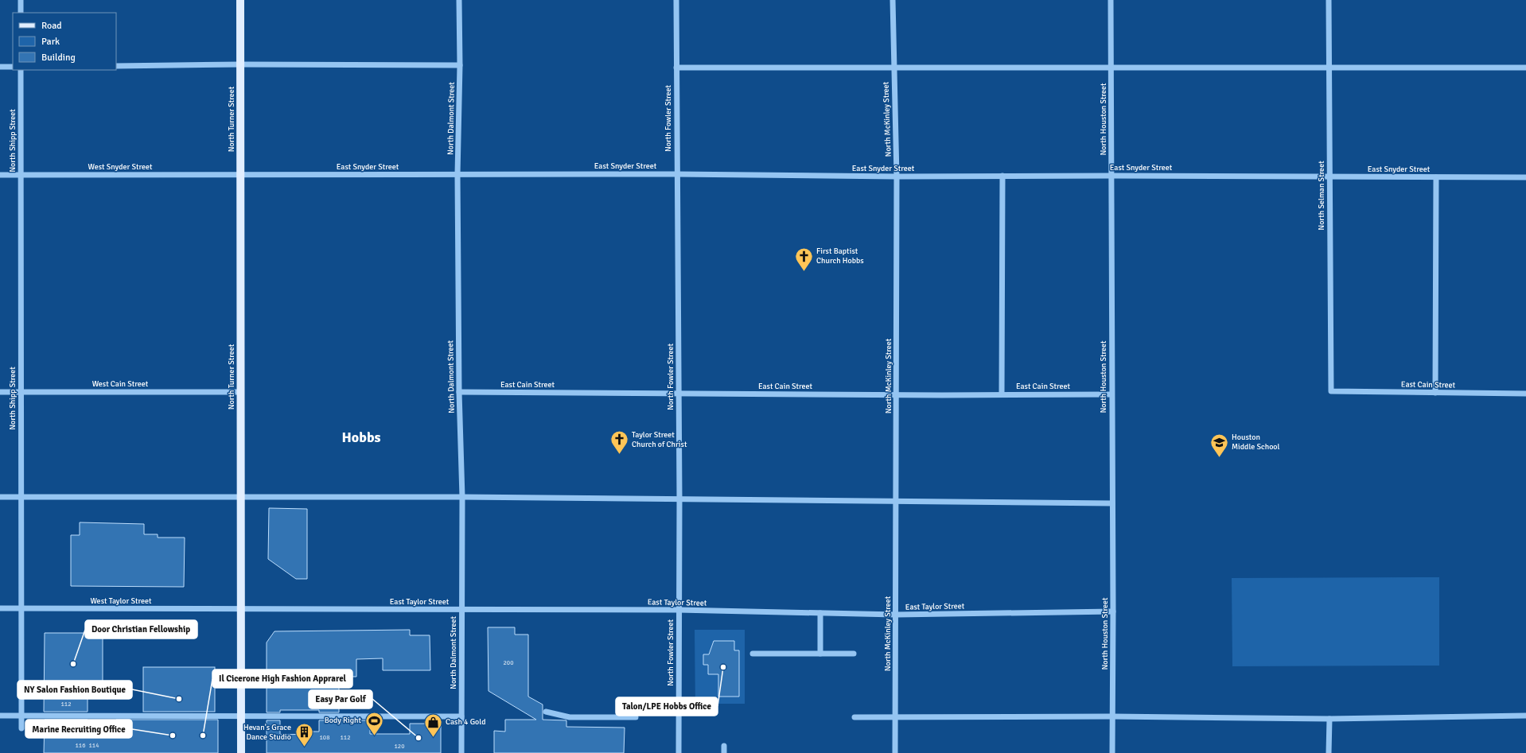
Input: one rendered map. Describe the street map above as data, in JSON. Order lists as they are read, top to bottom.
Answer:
{
  "streets": {
    "main road": ["North Turner Street"],
    "street": [
      "North Dalmont Street",
      "North Fowler Street",
      "North McKinley Street",
      "North Houston Street",
      "North Shipp Street",
      "East Snyder Street",
      "West Snyder Street",
      "North Selman Street",
      "West Cain Street",
      "East Cain Street",
      "West Taylor Street",
      "East Taylor Street"
    ]
  },
  "crossings": [
    ["North Dalmont Street", "East Snyder Street"],
    ["North Dalmont Street", "East Cain Street"],
    ["North Dalmont Street", "East Taylor Street"],
    ["North Fowler Street", "East Snyder Street"],
    ["North Fowler Street", "East Cain Street"],
    ["North Fowler Street", "East Taylor Street"],
    ["North Turner Street", "East Snyder Street"],
    ["North Turner Street", "West Snyder Street"],
    ["North Turner Street", "West Cain Street"],
    ["North Turner Street", "West Taylor Street"],
    ["North Turner Street", "East Taylor Street"],
    ["North McKinley Street", "East Snyder Street"],
    ["North McKinley Street", "East Cain Street"],
    ["North McKinley Street", "East Taylor Street"],
    ["North Houston Street", "East Snyder Street"],
    ["North Houston Street", "East Cain Street"],
    ["North Houston Street", "East Taylor Street"],
    ["North Shipp Street", "West Snyder Street"],
    ["North Shipp Street", "West Cain Street"],
    ["North Shipp Street", "West Taylor Street"],
    ["East Snyder Street", "West Snyder Street"],
    ["East Snyder Street", "North Selman Street"],
    ["North Selman Street", "East Cain Street"],
    ["West Taylor Street", "East Taylor Street"]
  ],
  "districts": ["Hobbs"],
  "places": {
    "church": ["First Baptist Church Hobbs", "Taylor Street Church of Christ"],
    "school or university": ["Houston Middle School"],
    "other": [
      "Door Christian Fellowship",
      "Talon/LPE Hobbs Office",
      "NY Salon Fashion Boutique",
      "Marine Recruiting Office",
      "Il Cicerone High Fashion Apprarel",
      "Easy Par Golf"
    ],
    "sports": ["Body Right"],
    "shop": ["Cash 4 Gold"],
    "building": ["Hevan's Grace Dance Studio"]
  },
  "house_numbers": [
    "200",
    "112",
    "108",
    "112",
    "116",
    "114",
    "120"
  ],
  "legend": ["Road", "Park", "Building"]
}
